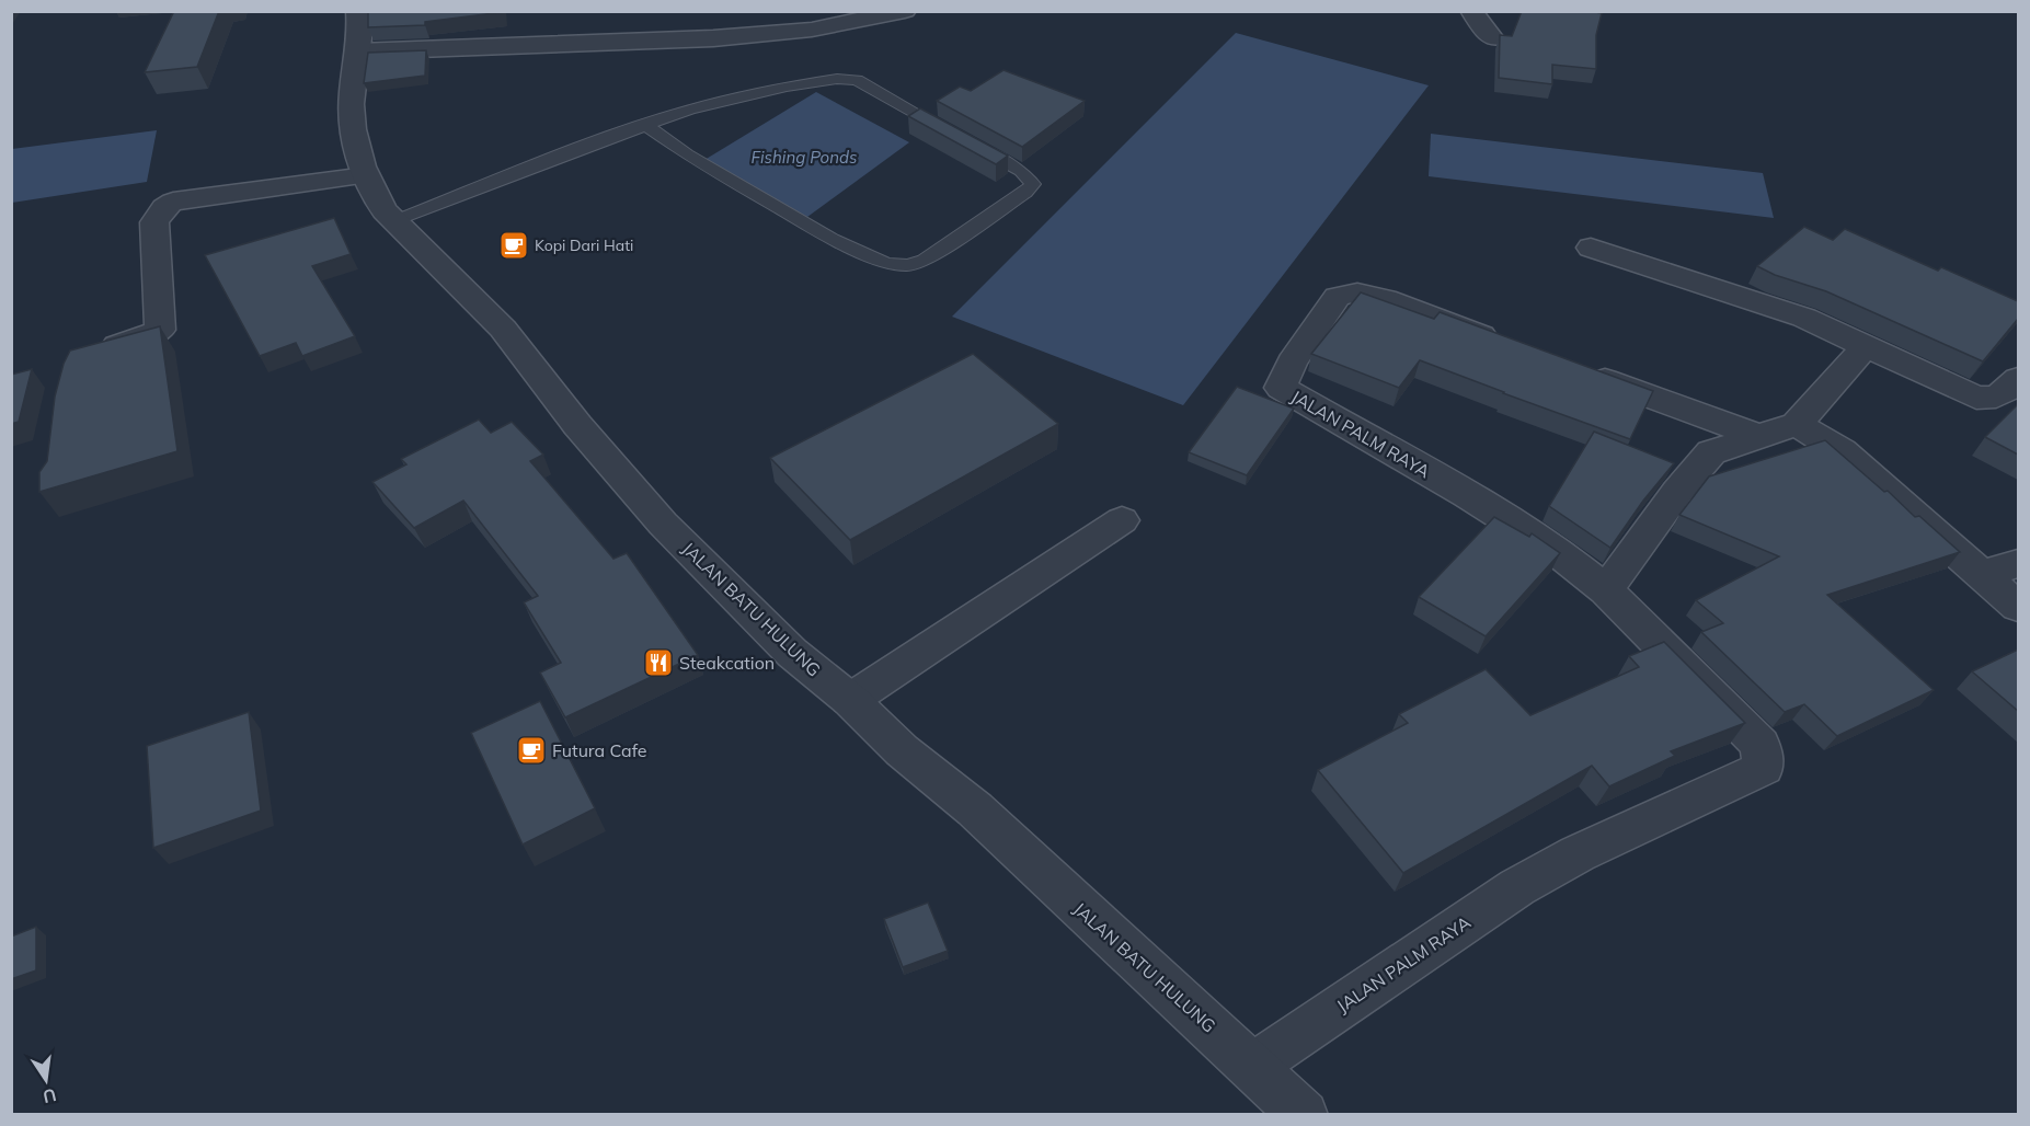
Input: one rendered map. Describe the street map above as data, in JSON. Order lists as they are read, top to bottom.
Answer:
{
  "streets": {
    "street": ["JALAN PALM RAYA", "JALAN BATU HULUNG"]
  },
  "crossings": [
    ["JALAN PALM RAYA", "JALAN BATU HULUNG"]
  ],
  "water": ["Fishing Ponds"],
  "places": {
    "cafe": ["Kopi Dari Hati", "Futura Cafe"],
    "restaurant": ["Steakcation"]
  },
  "north": "bottom"
}
